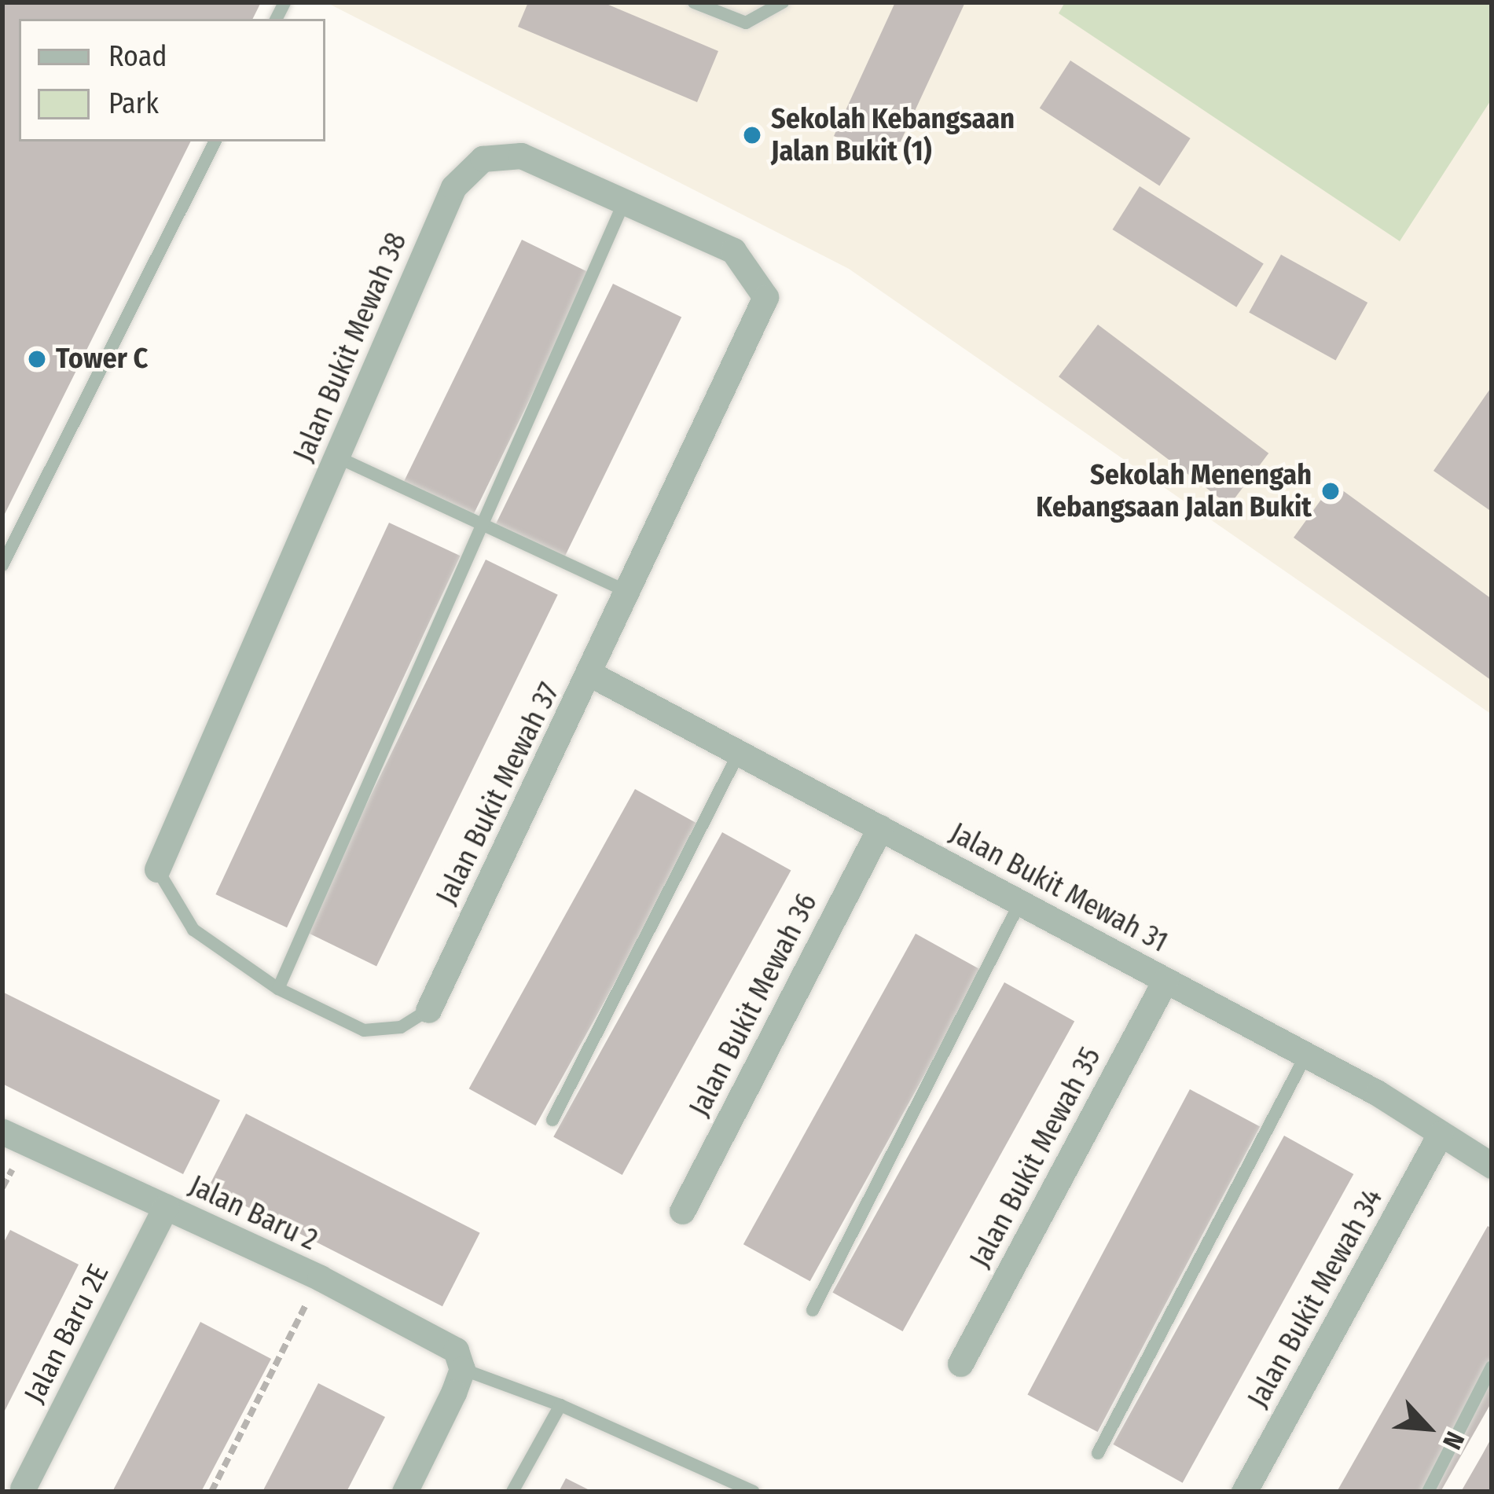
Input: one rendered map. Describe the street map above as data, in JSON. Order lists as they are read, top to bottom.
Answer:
{
  "streets": {
    "street": [
      "Jalan Bukit Mewah 38",
      "Jalan Bukit Mewah 37",
      "Jalan Bukit Mewah 31",
      "Jalan Bukit Mewah 36",
      "Jalan Bukit Mewah 35",
      "Jalan Baru 2",
      "Jalan Bukit Mewah 34",
      "Jalan Baru 2E"
    ]
  },
  "crossings": [
    ["Jalan Bukit Mewah 38", "Jalan Bukit Mewah 37"],
    ["Jalan Bukit Mewah 37", "Jalan Bukit Mewah 31"],
    ["Jalan Bukit Mewah 31", "Jalan Bukit Mewah 36"],
    ["Jalan Bukit Mewah 31", "Jalan Bukit Mewah 35"],
    ["Jalan Bukit Mewah 31", "Jalan Bukit Mewah 34"],
    ["Jalan Baru 2", "Jalan Baru 2E"]
  ],
  "places": ["Sekolah Kebangsaan Jalan Bukit (1)", "Tower C", "Sekolah Menengah Kebangsaan Jalan Bukit"],
  "legend": ["Road", "Park"],
  "north": "bottom right"
}
